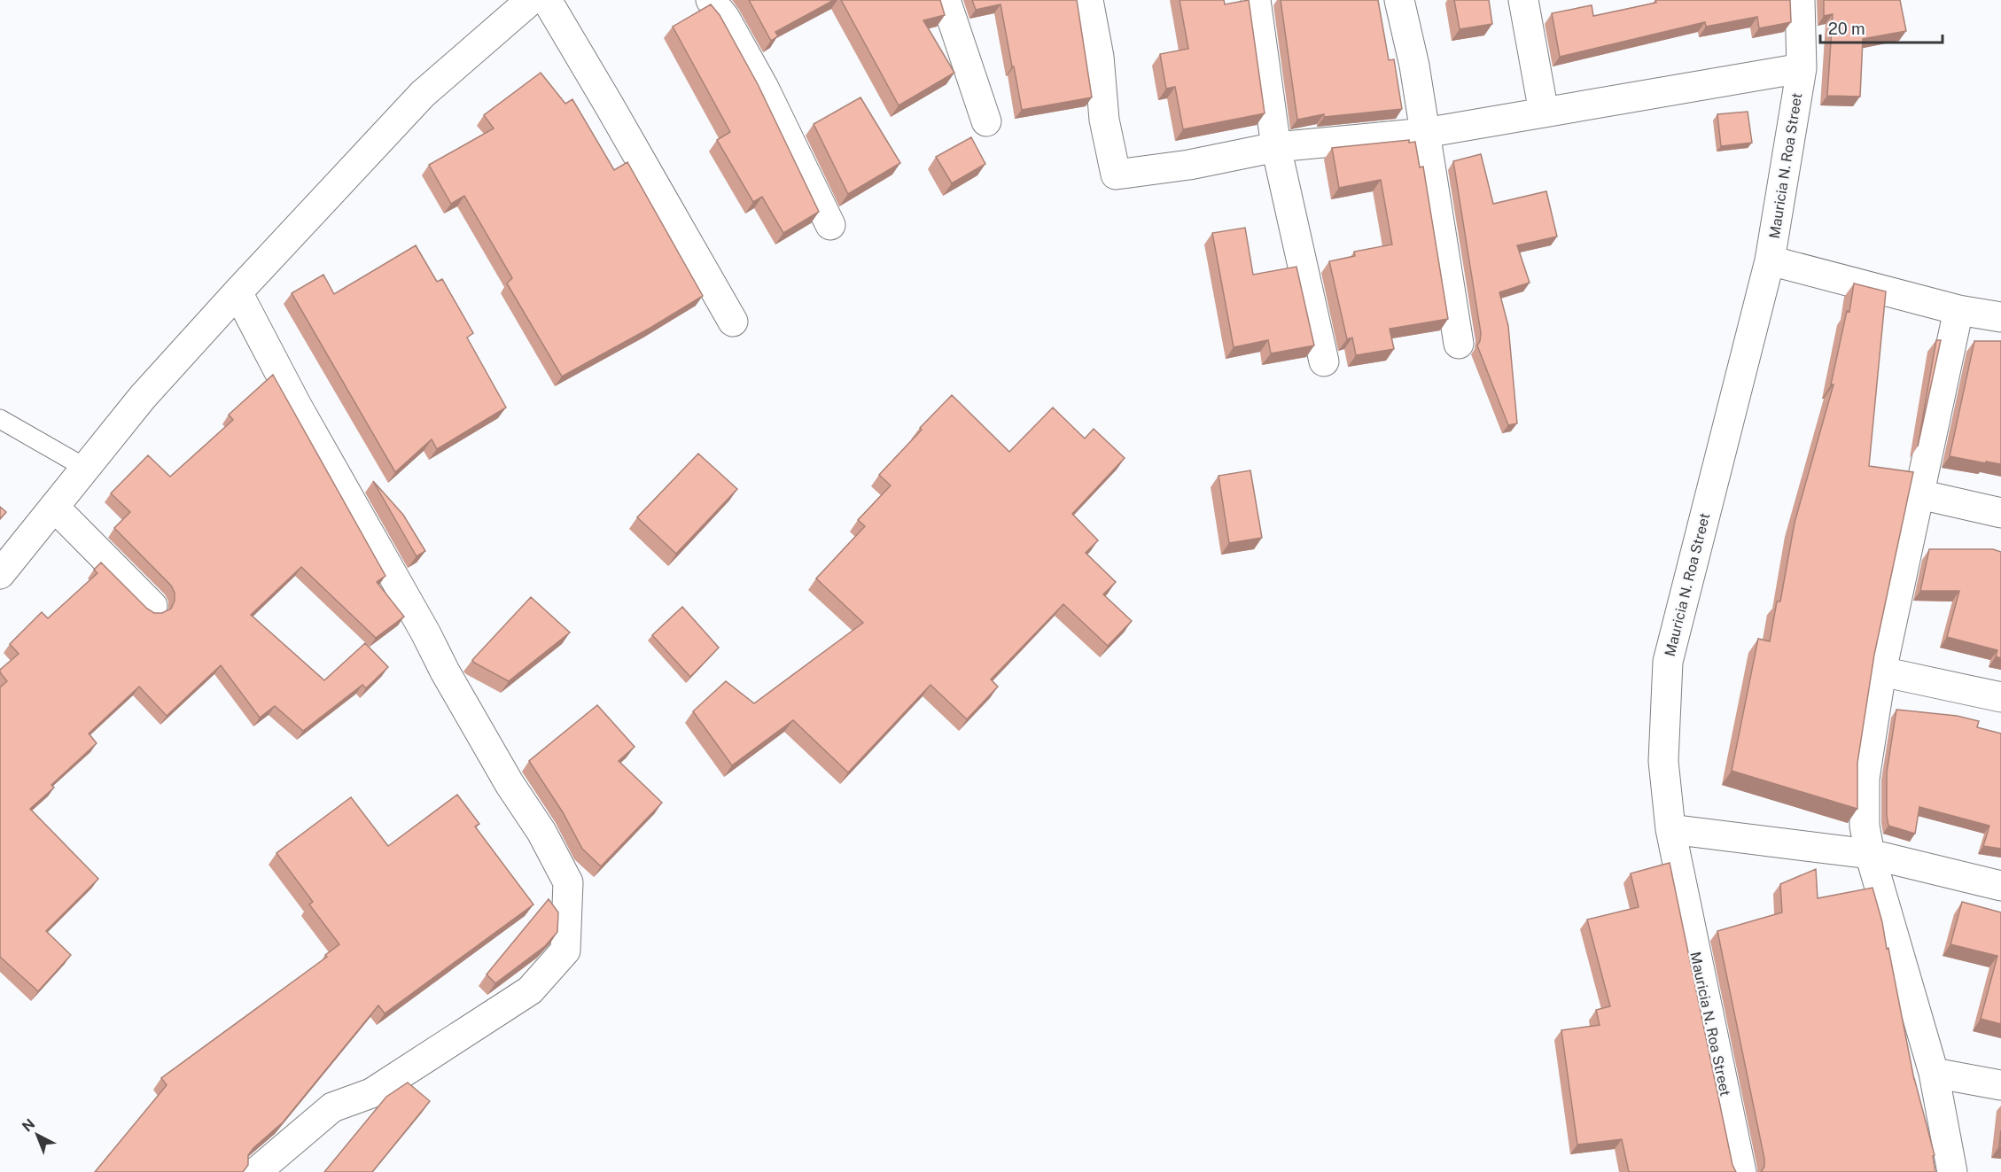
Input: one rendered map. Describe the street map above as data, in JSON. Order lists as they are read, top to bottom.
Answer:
{
  "streets": {
    "street": ["Mauricia N. Roa Street"]
  },
  "scale_bar": "20 m",
  "north": "top left"
}
